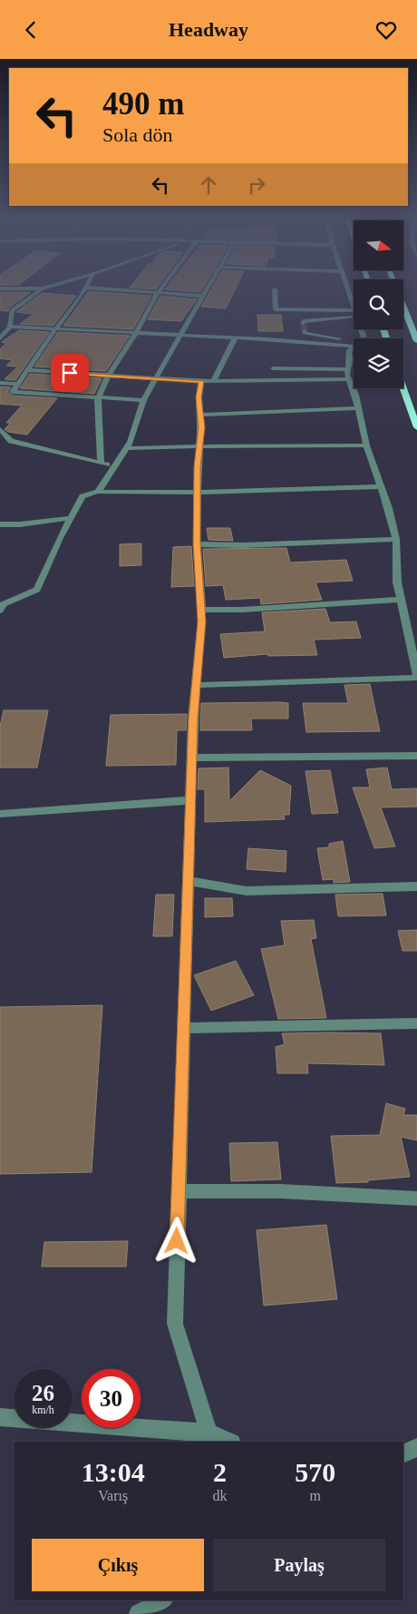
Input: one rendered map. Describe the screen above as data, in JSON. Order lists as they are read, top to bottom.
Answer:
{
  "north": "right",
  "page": {
    "header": "Headway",
    "turn": ["490 m", "Sola dön"],
    "speed": "26 km/h",
    "limit": "30",
    "eta": [
      "13:04",
      "Varış",
      "2",
      "dk",
      "570",
      "m"
    ],
    "buttons": ["Çıkış", "Paylaş"]
  }
}
